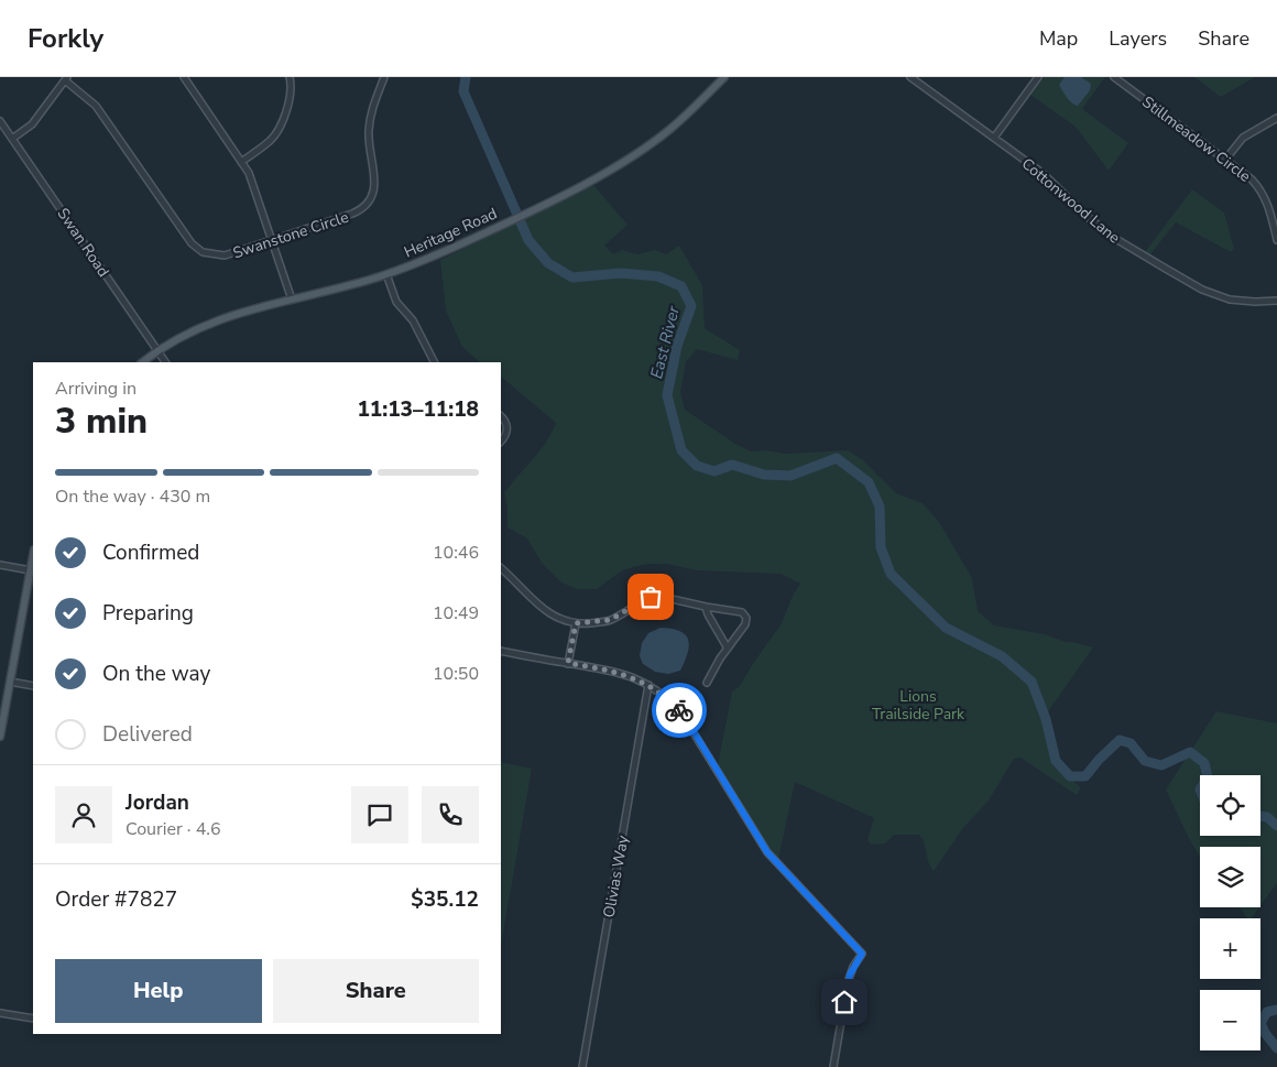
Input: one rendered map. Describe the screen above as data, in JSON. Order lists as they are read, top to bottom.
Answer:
{
  "streets": {
    "main road": ["Heritage Road"],
    "street": [
      "Stillmeadow Circle",
      "Cottonwood Lane",
      "Swanstone Circle",
      "Swan Road",
      "Olivias Way"
    ]
  },
  "crossings": [
    ["Heritage Road", "Swan Road"],
    ["Swanstone Circle", "Swan Road"]
  ],
  "water": ["East River"],
  "parks": ["Lions Trailside Park"],
  "page": {
    "header": "Forkly",
    "nav": ["Map", "Layers", "Share"],
    "heading": ["3 min", "Arriving in", "11:13–11:18"],
    "panel": [
      "Jordan",
      "Courier · 4.6",
      "Order #7827",
      "$35.12"
    ],
    "bar": "On the way · 430 m",
    "list": [
      ["Confirmed", "10:46"],
      ["Preparing", "10:49"],
      ["On the way", "10:50"],
      "Delivered"
    ],
    "map_buttons": ["+", "−"],
    "buttons": ["Help", "Share"]
  }
}
